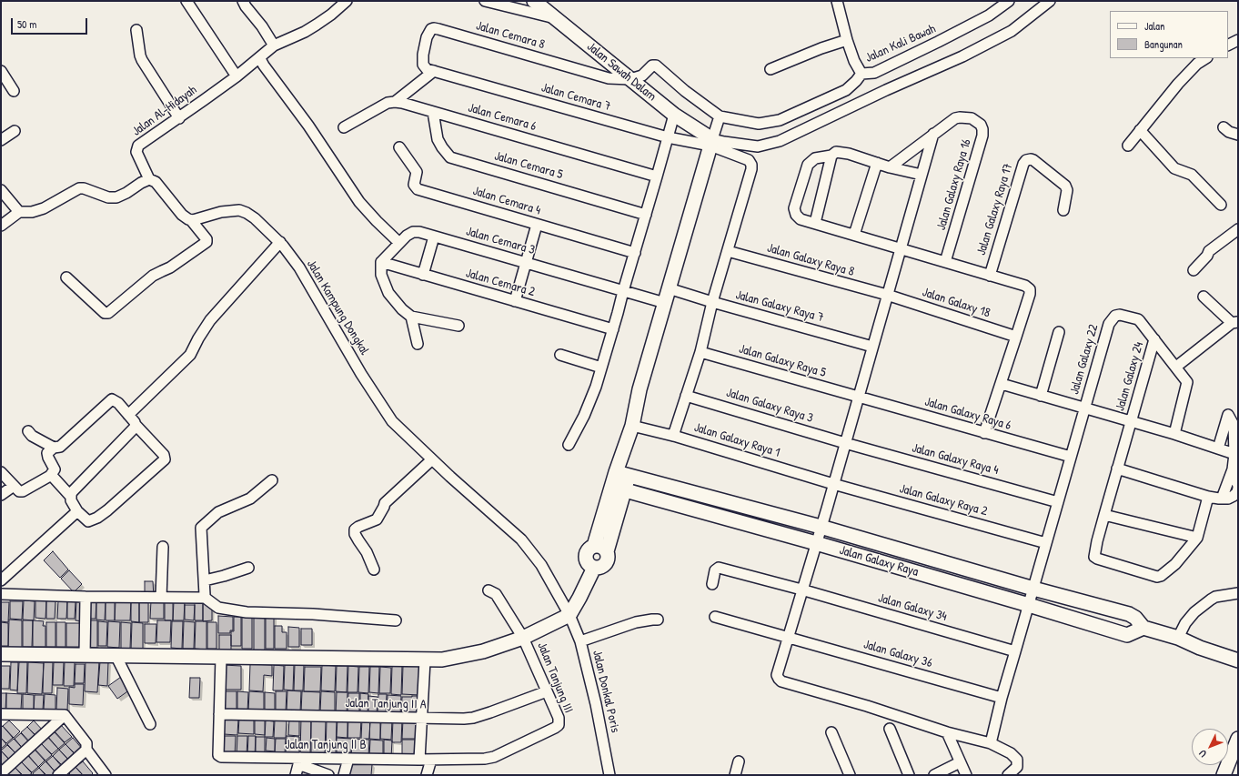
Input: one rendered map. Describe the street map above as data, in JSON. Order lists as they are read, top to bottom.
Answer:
{
  "streets": {
    "street": [
      "Jalan Cemara 8",
      "Jalan Kali Bawah",
      "Jalan Sawah Dalam",
      "Jalan Cemara 7",
      "Jalan Al-Hidayah",
      "Jalan Cemara 6",
      "Jalan Cemara 5",
      "Jalan Galaxy Raya 16",
      "Jalan Cemara 4",
      "Jalan Galaxy Raya 17",
      "Jalan Cemara 3",
      "Jalan Galaxy Raya 8",
      "Jalan Cemara 2",
      "Jalan Galaxy 18",
      "Jalan Galaxy Raya 7",
      "Jalan Kampung Dongkal",
      "Jalan Galaxy 22",
      "Jalan Galaxy Raya 5",
      "Jalan Galaxy 24",
      "Jalan Galaxy Raya 3",
      "Jalan Galaxy Raya 6",
      "Jalan Galaxy Raya 1",
      "Jalan Galaxy Raya 4",
      "Jalan Galaxy Raya 2",
      "Jalan Galaxy Raya",
      "Jalan Galaxy 34",
      "Jalan Galaxy 36",
      "Jalan Tanjung III",
      "Jalan Donkal Poris",
      "Jalan Tanjung II A",
      "Jalan Tanjung II B"
    ]
  },
  "crossings": [
    ["Jalan Cemara 8", "Jalan Sawah Dalam"],
    ["Jalan Cemara 8", "Jalan Cemara 7"],
    ["Jalan Sawah Dalam", "Jalan Cemara 7"],
    ["Jalan Cemara 6", "Jalan Cemara 5"],
    ["Jalan Cemara 3", "Jalan Cemara 2"],
    ["Jalan Galaxy Raya 8", "Jalan Galaxy 18"],
    ["Jalan Kampung Dongkal", "Jalan Donkal Poris"],
    ["Jalan Galaxy 22", "Jalan Galaxy 24"],
    ["Jalan Galaxy 22", "Jalan Galaxy Raya 6"],
    ["Jalan Galaxy 22", "Jalan Galaxy Raya 4"],
    ["Jalan Galaxy 22", "Jalan Galaxy Raya 2"],
    ["Jalan Galaxy 22", "Jalan Galaxy Raya"],
    ["Jalan Galaxy 22", "Jalan Galaxy 34"],
    ["Jalan Galaxy 22", "Jalan Galaxy 36"],
    ["Jalan Galaxy Raya 5", "Jalan Galaxy Raya 6"],
    ["Jalan Galaxy Raya 3", "Jalan Galaxy Raya 4"],
    ["Jalan Galaxy Raya 1", "Jalan Galaxy Raya 2"],
    ["Jalan Tanjung III", "Jalan Tanjung II A"],
    ["Jalan Tanjung III", "Jalan Tanjung II B"],
    ["Jalan Tanjung II A", "Jalan Tanjung II B"]
  ],
  "legend": ["Jalan", "Bangunan"],
  "scale_bar": "50 m",
  "north": "bottom left"
}
